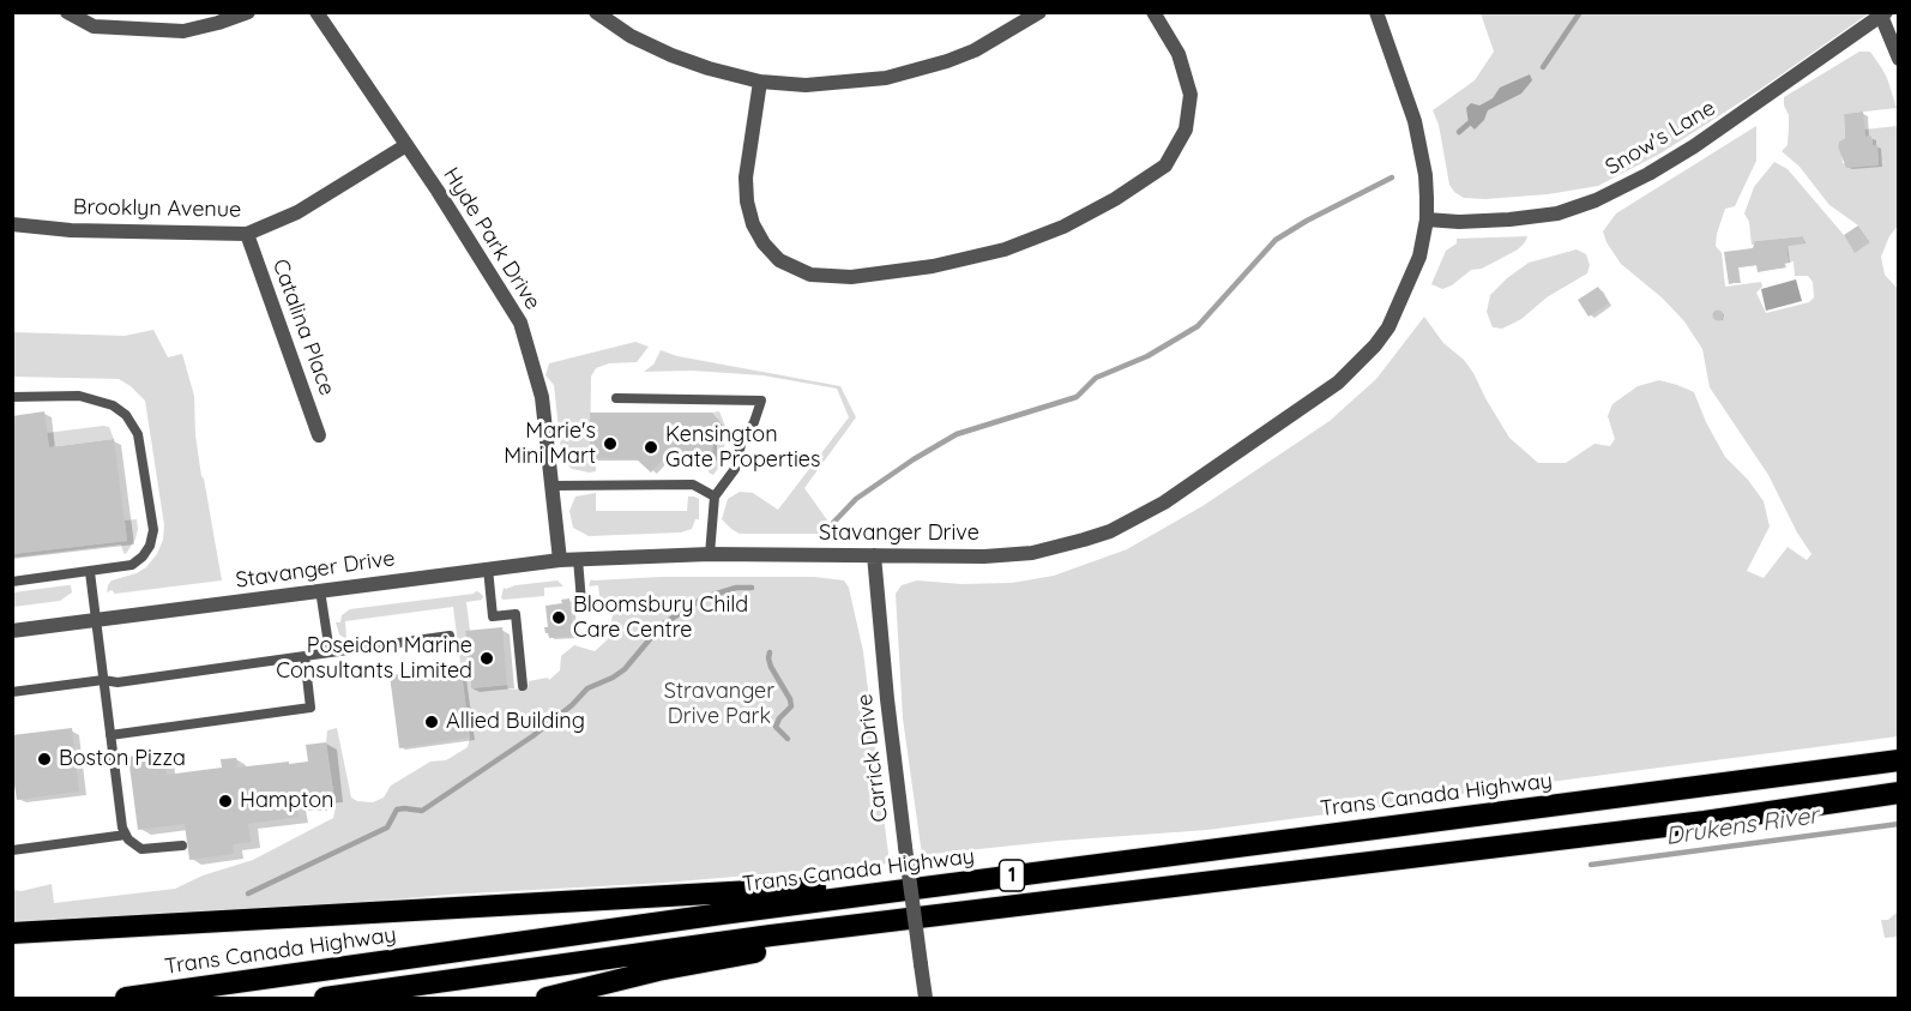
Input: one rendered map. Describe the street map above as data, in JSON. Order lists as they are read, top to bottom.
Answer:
{
  "streets": {
    "highway": ["Trans Canada Highway", "1"],
    "street": [
      "Snow's Lane",
      "Brooklyn Avenue",
      "Hyde Park Drive",
      "Catalina Place",
      "Stavanger Drive",
      "Carrick Drive"
    ]
  },
  "crossings": [
    ["Snow's Lane", "Stavanger Drive"],
    ["Brooklyn Avenue", "Hyde Park Drive"],
    ["Brooklyn Avenue", "Catalina Place"],
    ["Hyde Park Drive", "Stavanger Drive"],
    ["Stavanger Drive", "Carrick Drive"]
  ],
  "water": ["Drukens River"],
  "parks": ["Stravanger Drive Park"],
  "places": [
    "Marie's Mini Mart",
    "Kensington Gate Properties",
    "Bloomsbury Child Care Centre",
    "Poseidon Marine Consultants Limited",
    "Allied Building",
    "Boston Pizza",
    "Hampton"
  ]
}
